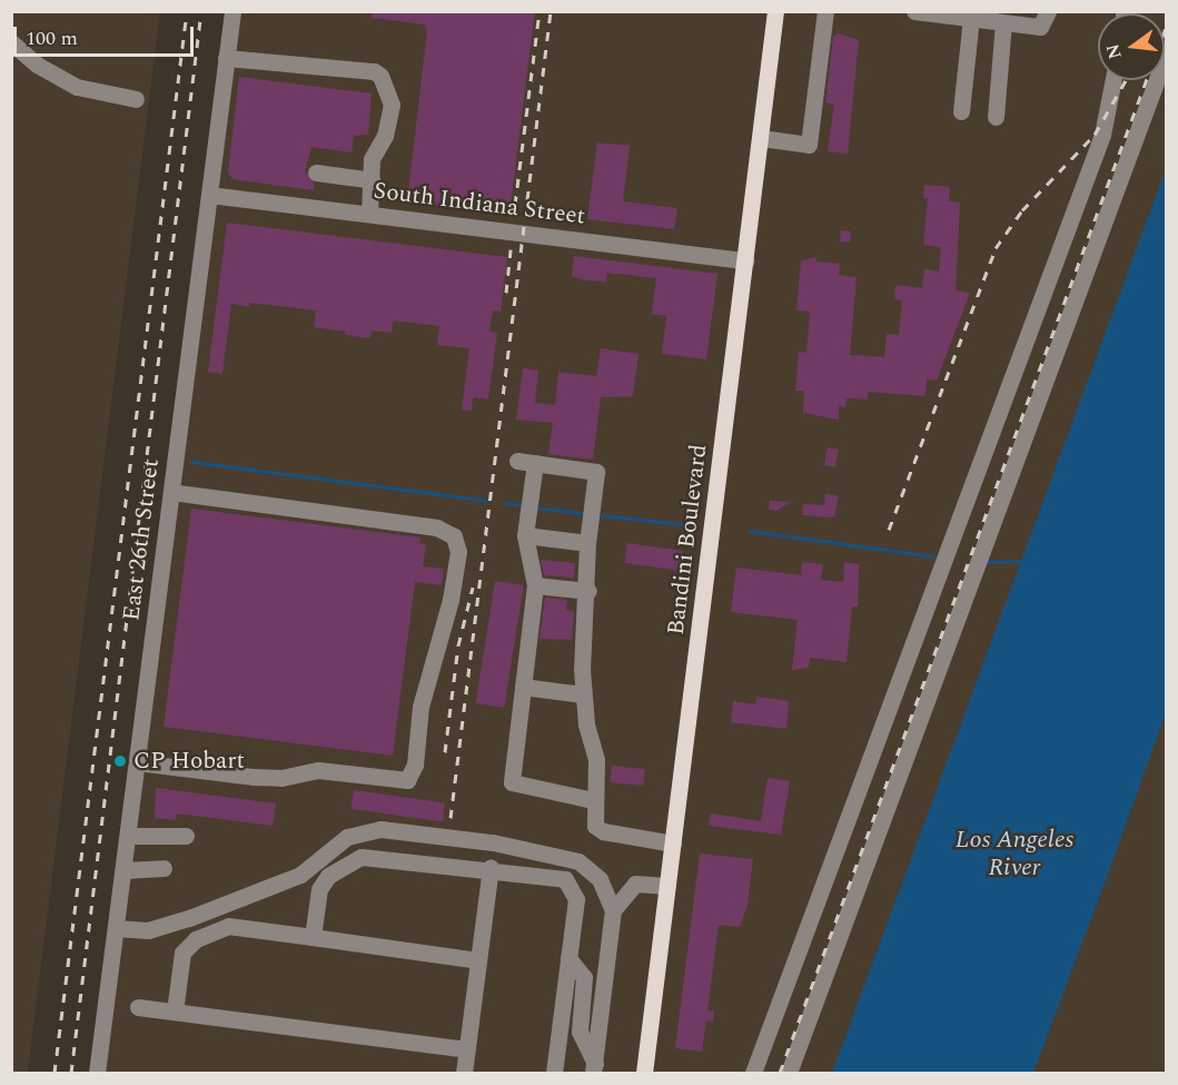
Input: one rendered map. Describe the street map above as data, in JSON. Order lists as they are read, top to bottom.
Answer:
{
  "streets": {
    "main road": ["Bandini Boulevard"],
    "street": ["South Indiana Street", "East 26th Street"]
  },
  "crossings": [
    ["South Indiana Street", "East 26th Street"],
    ["South Indiana Street", "Bandini Boulevard"]
  ],
  "water": ["Los Angeles River"],
  "places": ["CP Hobart"],
  "scale_bar": "100 m",
  "north": "left"
}
